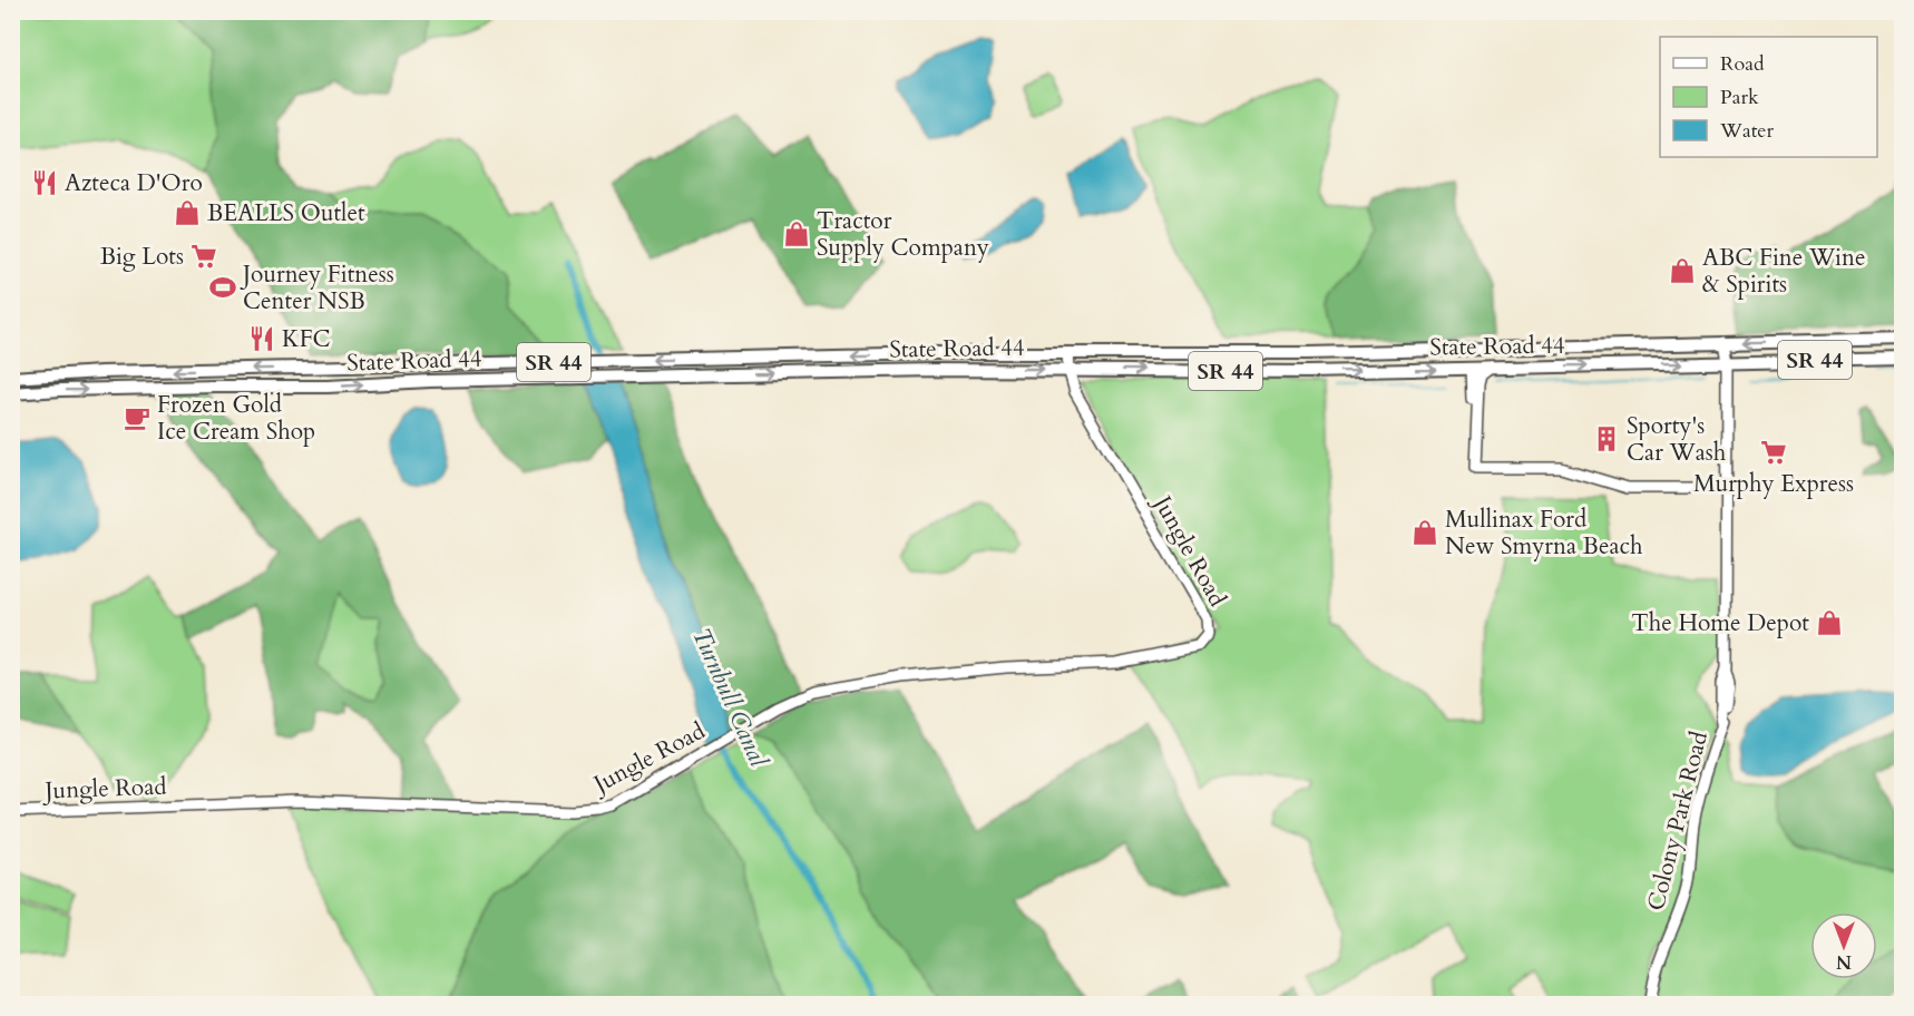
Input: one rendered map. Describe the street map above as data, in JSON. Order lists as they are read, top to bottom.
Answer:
{
  "streets": {
    "main road": ["State Road 44", "SR 44"],
    "street": ["Jungle Road", "Colony Park Road"]
  },
  "crossings": [
    ["State Road 44", "Jungle Road"],
    ["State Road 44", "Colony Park Road"]
  ],
  "water": ["Turnbull Canal"],
  "places": {
    "restaurant": ["Azteca D'Oro", "KFC"],
    "shop": [
      "BEALLS Outlet",
      "Tractor Supply Company",
      "ABC Fine Wine & Spirits",
      "Mullinax Ford New Smyrna Beach",
      "The Home Depot"
    ],
    "supermarket": ["Big Lots", "Murphy Express"],
    "sports": ["Journey Fitness Center NSB"],
    "cafe": ["Frozen Gold Ice Cream Shop"],
    "building": ["Sporty's Car Wash"]
  },
  "legend": ["Road", "Park", "Water"],
  "north": "bottom"
}
